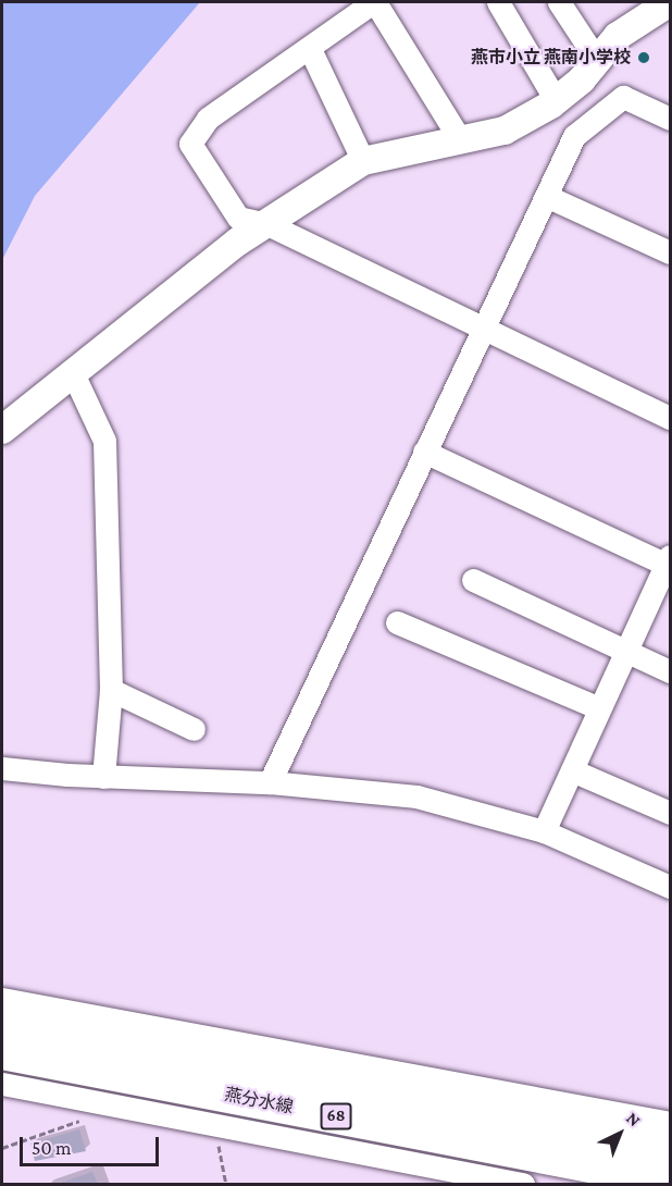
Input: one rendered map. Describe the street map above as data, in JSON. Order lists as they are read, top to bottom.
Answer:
{
  "streets": {
    "main road": ["燕分水線", "68"]
  },
  "places": ["燕市小立 燕南小学校"],
  "scale_bar": "50 m",
  "north": "top right"
}
